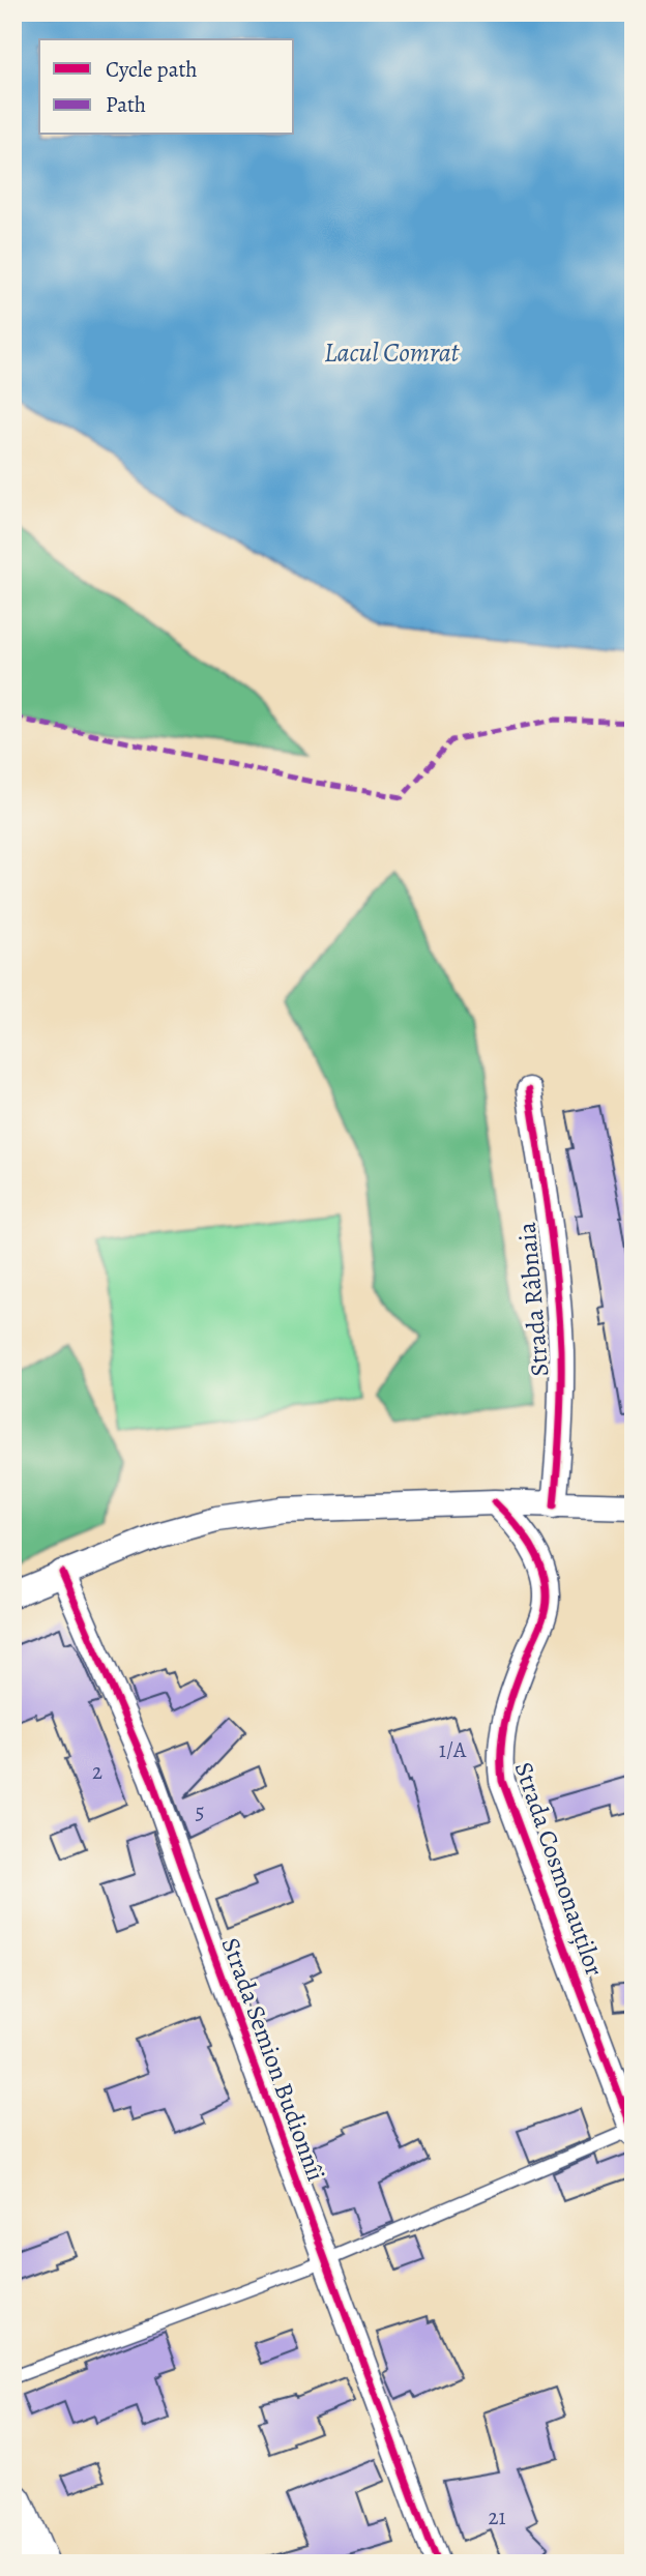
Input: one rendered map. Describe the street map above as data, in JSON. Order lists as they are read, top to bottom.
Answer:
{
  "streets": {
    "street": ["Strada Râbnaia", "Strada Cosmonauților", "Strada Semion Budionnîi"]
  },
  "water": ["Lacul Comrat"],
  "house_numbers": [
    "1/A",
    "2",
    "5",
    "21"
  ],
  "legend": ["Cycle path", "Path"]
}
